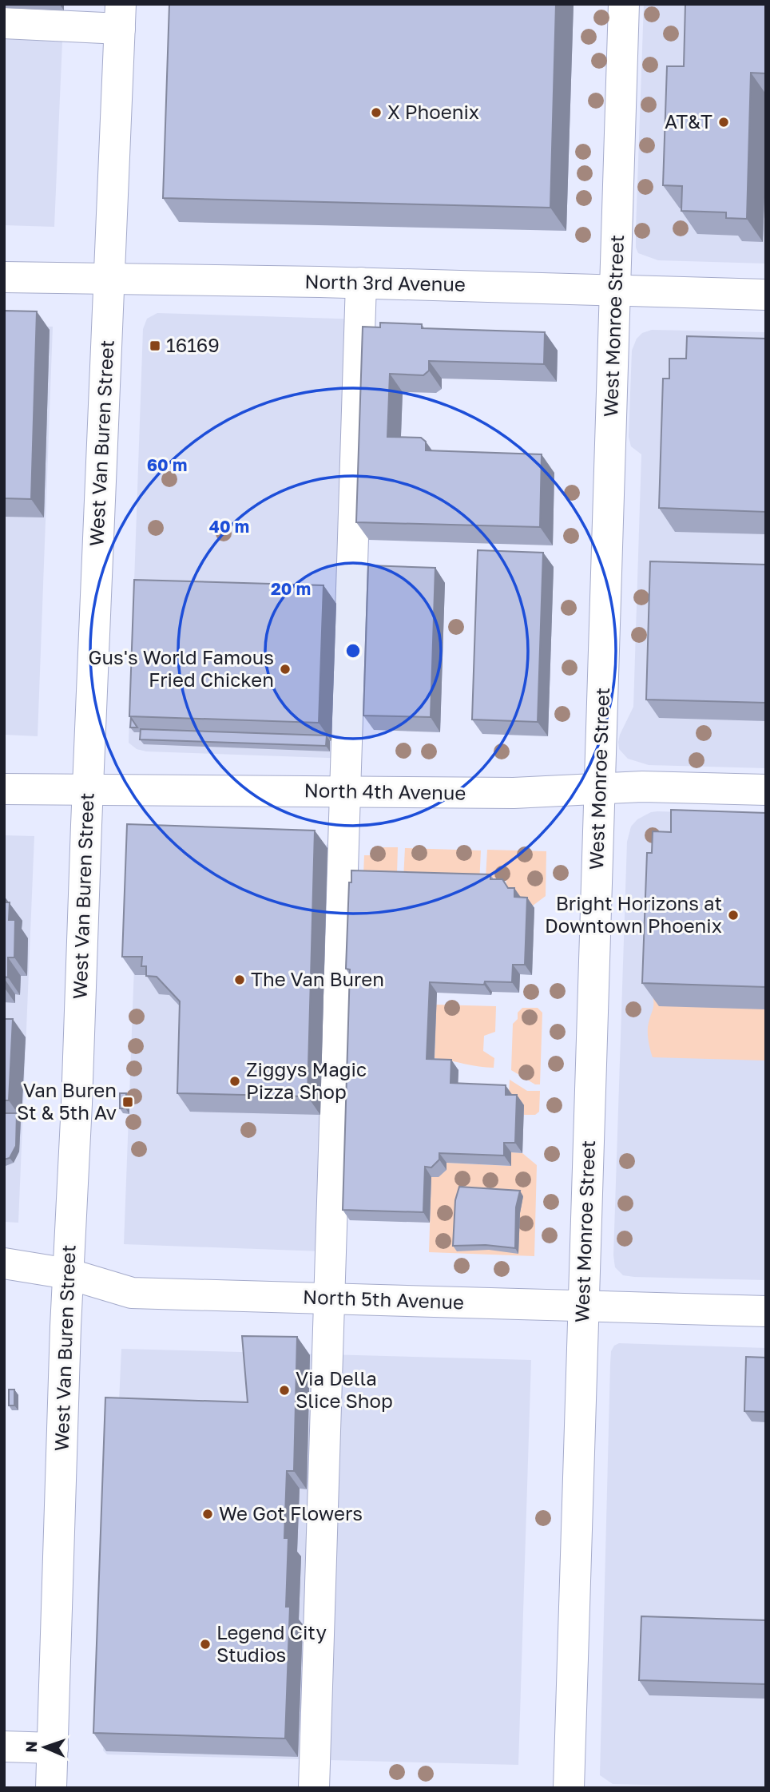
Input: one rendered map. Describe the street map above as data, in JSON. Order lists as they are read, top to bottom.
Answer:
{
  "streets": {
    "street": [
      "North 3rd Avenue",
      "West Monroe Street",
      "West Van Buren Street",
      "North 4th Avenue",
      "North 5th Avenue"
    ]
  },
  "crossings": [
    ["North 3rd Avenue", "West Monroe Street"],
    ["North 3rd Avenue", "West Van Buren Street"],
    ["West Monroe Street", "North 4th Avenue"],
    ["West Monroe Street", "North 5th Avenue"],
    ["West Van Buren Street", "North 4th Avenue"],
    ["West Van Buren Street", "North 5th Avenue"]
  ],
  "places": {
    "other": [
      "X Phoenix",
      "AT&T",
      "Gus's World Famous Fried Chicken",
      "Bright Horizons at Downtown Phoenix",
      "The Van Buren",
      "Ziggys Magic Pizza Shop",
      "Via Della Slice Shop",
      "We Got Flowers",
      "Legend City Studios"
    ],
    "transit": ["16169", "Van Buren St & 5th Av"]
  },
  "north": "left",
  "rings": ["60 m", "40 m", "20 m"]
}
